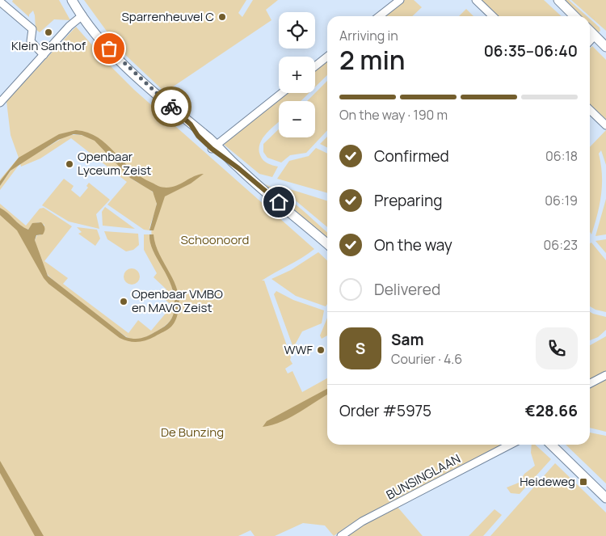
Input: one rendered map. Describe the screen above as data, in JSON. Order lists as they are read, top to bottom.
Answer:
{
  "streets": {
    "street": ["BUNSINGLAAN"]
  },
  "parks": ["Schoonoord", "De Bunzing"],
  "places": {
    "other": [
      "Sparrenheuvel C",
      "Klein Santhof",
      "Openbaar Lyceum Zeist",
      "Openbaar VMBO en MAVO Zeist",
      "WWF"
    ],
    "transit": ["Heideweg"]
  },
  "page": {
    "map_buttons": ["+", "−"],
    "heading": ["2 min", "Arriving in", "06:35–06:40"],
    "panel": [
      "Sam",
      "Courier · 4.6",
      "Order #5975",
      "€28.66"
    ],
    "bar": "On the way · 190 m",
    "list": [
      ["Confirmed", "06:18"],
      ["Preparing", "06:19"],
      ["On the way", "06:23"],
      "Delivered"
    ],
    "round": "S"
  }
}
